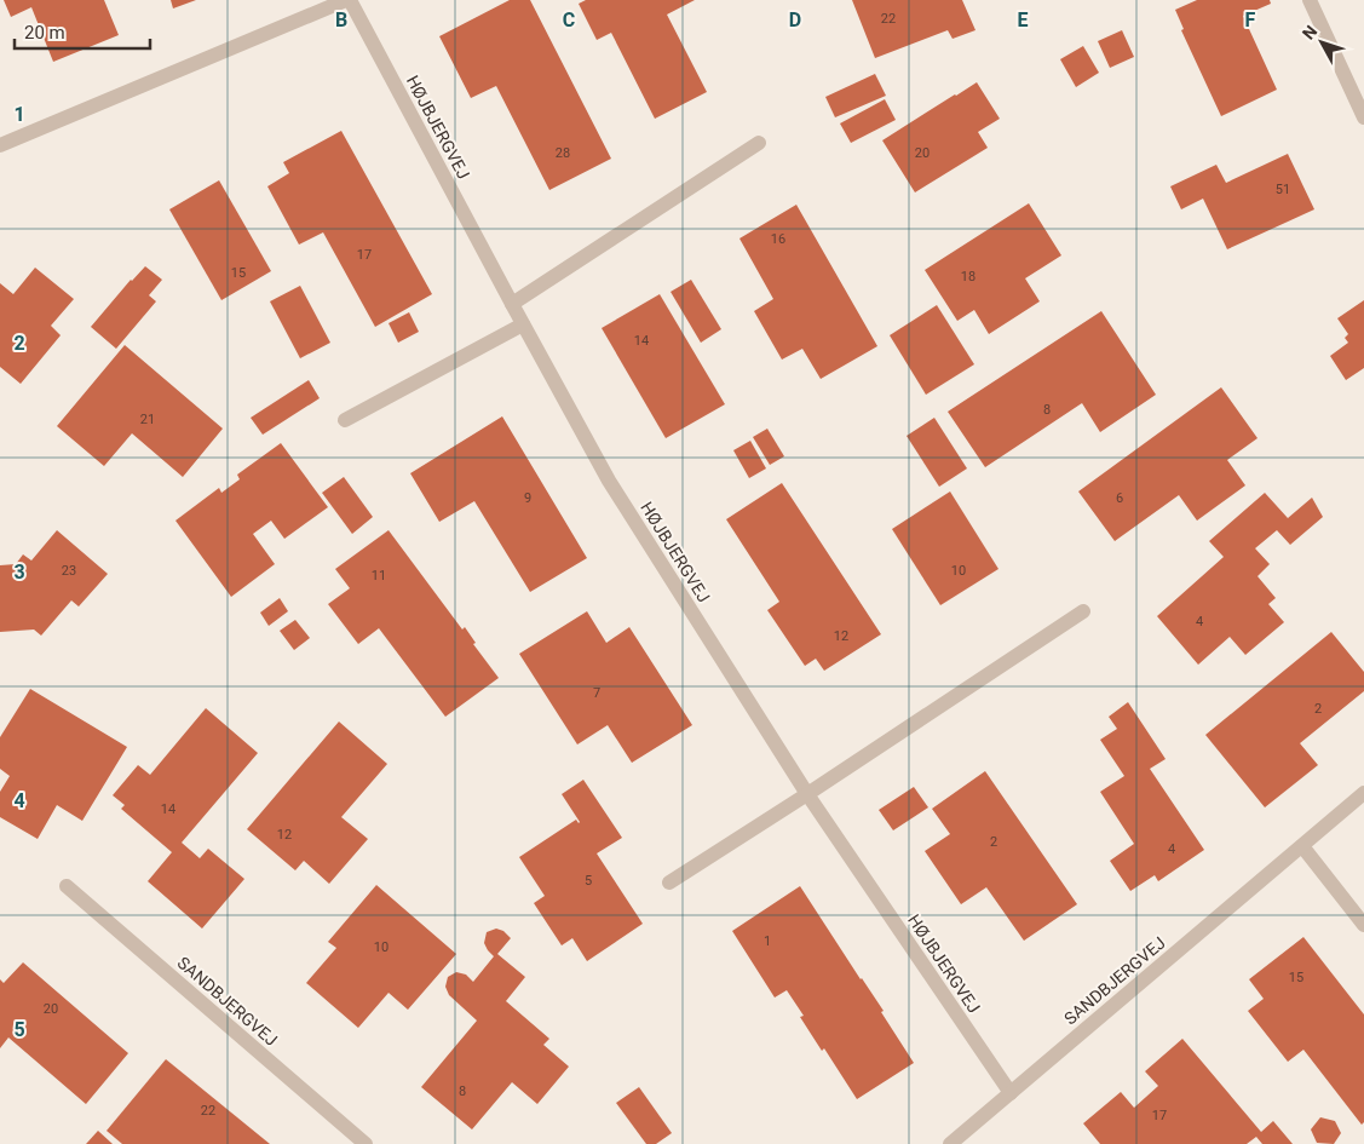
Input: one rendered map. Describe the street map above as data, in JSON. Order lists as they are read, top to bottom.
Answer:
{
  "streets": {
    "street": ["HØJBJERGVEJ", "SANDBJERGVEJ"]
  },
  "crossings": [
    ["HØJBJERGVEJ", "SANDBJERGVEJ"]
  ],
  "house_numbers": [
    "22",
    "28",
    "20",
    "51",
    "16",
    "17",
    "15",
    "18",
    "14",
    "8",
    "21",
    "9",
    "6",
    "23",
    "10",
    "11",
    "4",
    "12",
    "7",
    "2",
    "14",
    "12",
    "2",
    "4",
    "5",
    "1",
    "10",
    "15",
    "20",
    "8",
    "22",
    "17"
  ],
  "scale_bar": "20 m",
  "north": "top left",
  "grid": {
    "columns": [
      "B",
      "C",
      "D",
      "E",
      "F"
    ],
    "rows": [
      "1",
      "2",
      "3",
      "4",
      "5"
    ]
  }
}
